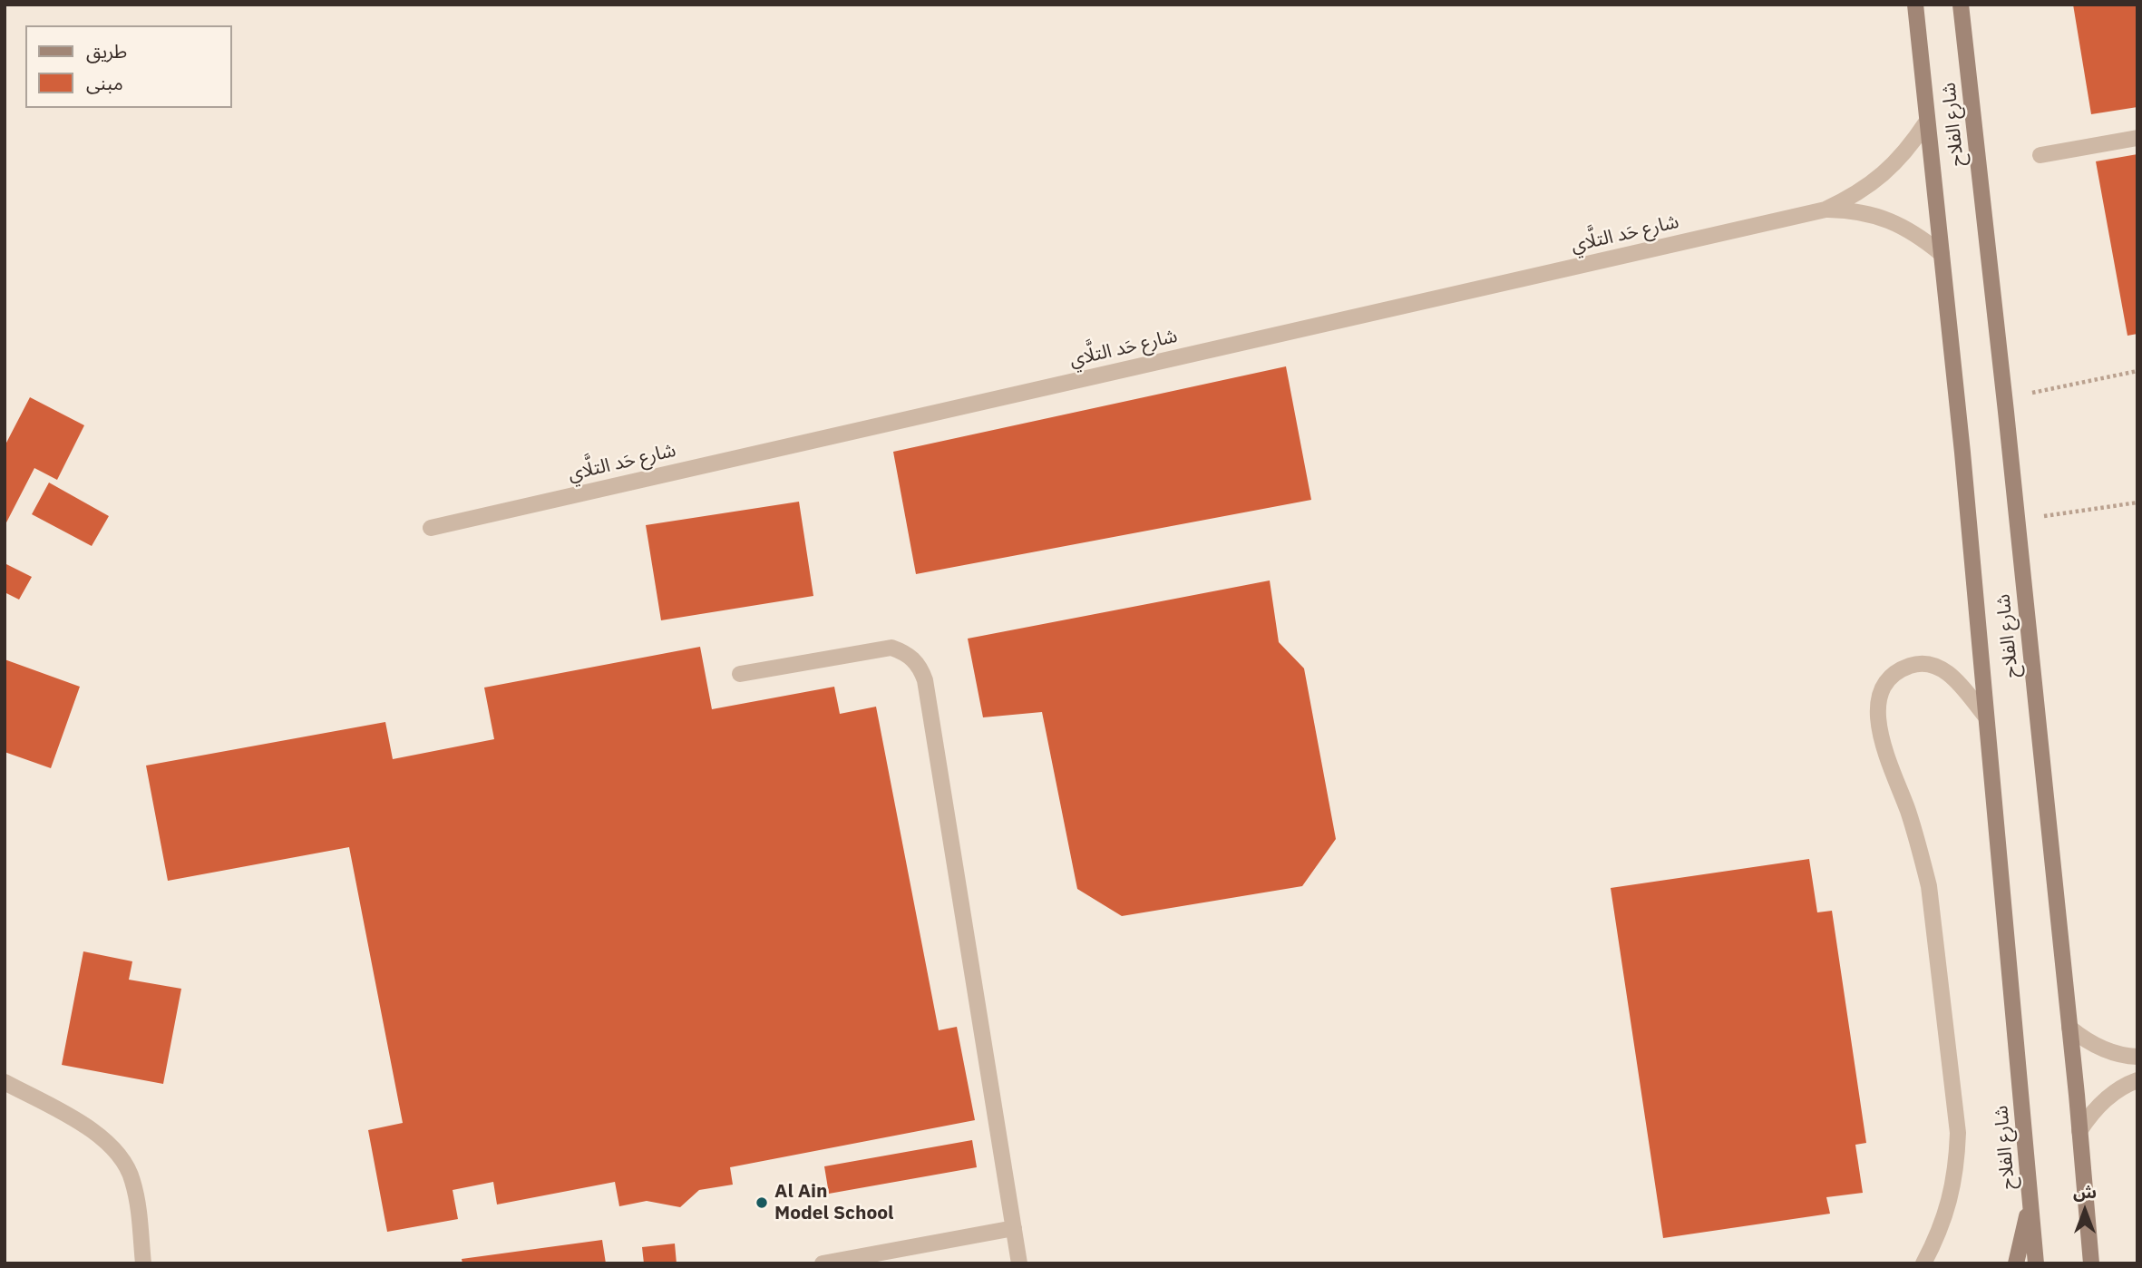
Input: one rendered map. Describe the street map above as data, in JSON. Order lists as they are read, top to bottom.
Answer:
{
  "streets": {
    "street": ["شارع الفلاح", "شارع حَد التلَّاي"]
  },
  "crossings": [
    ["شارع الفلاح", "شارع حَد التلَّاي"]
  ],
  "places": ["Al Ain Model School"],
  "legend": ["طريق", "مبنى"],
  "north": "top"
}
